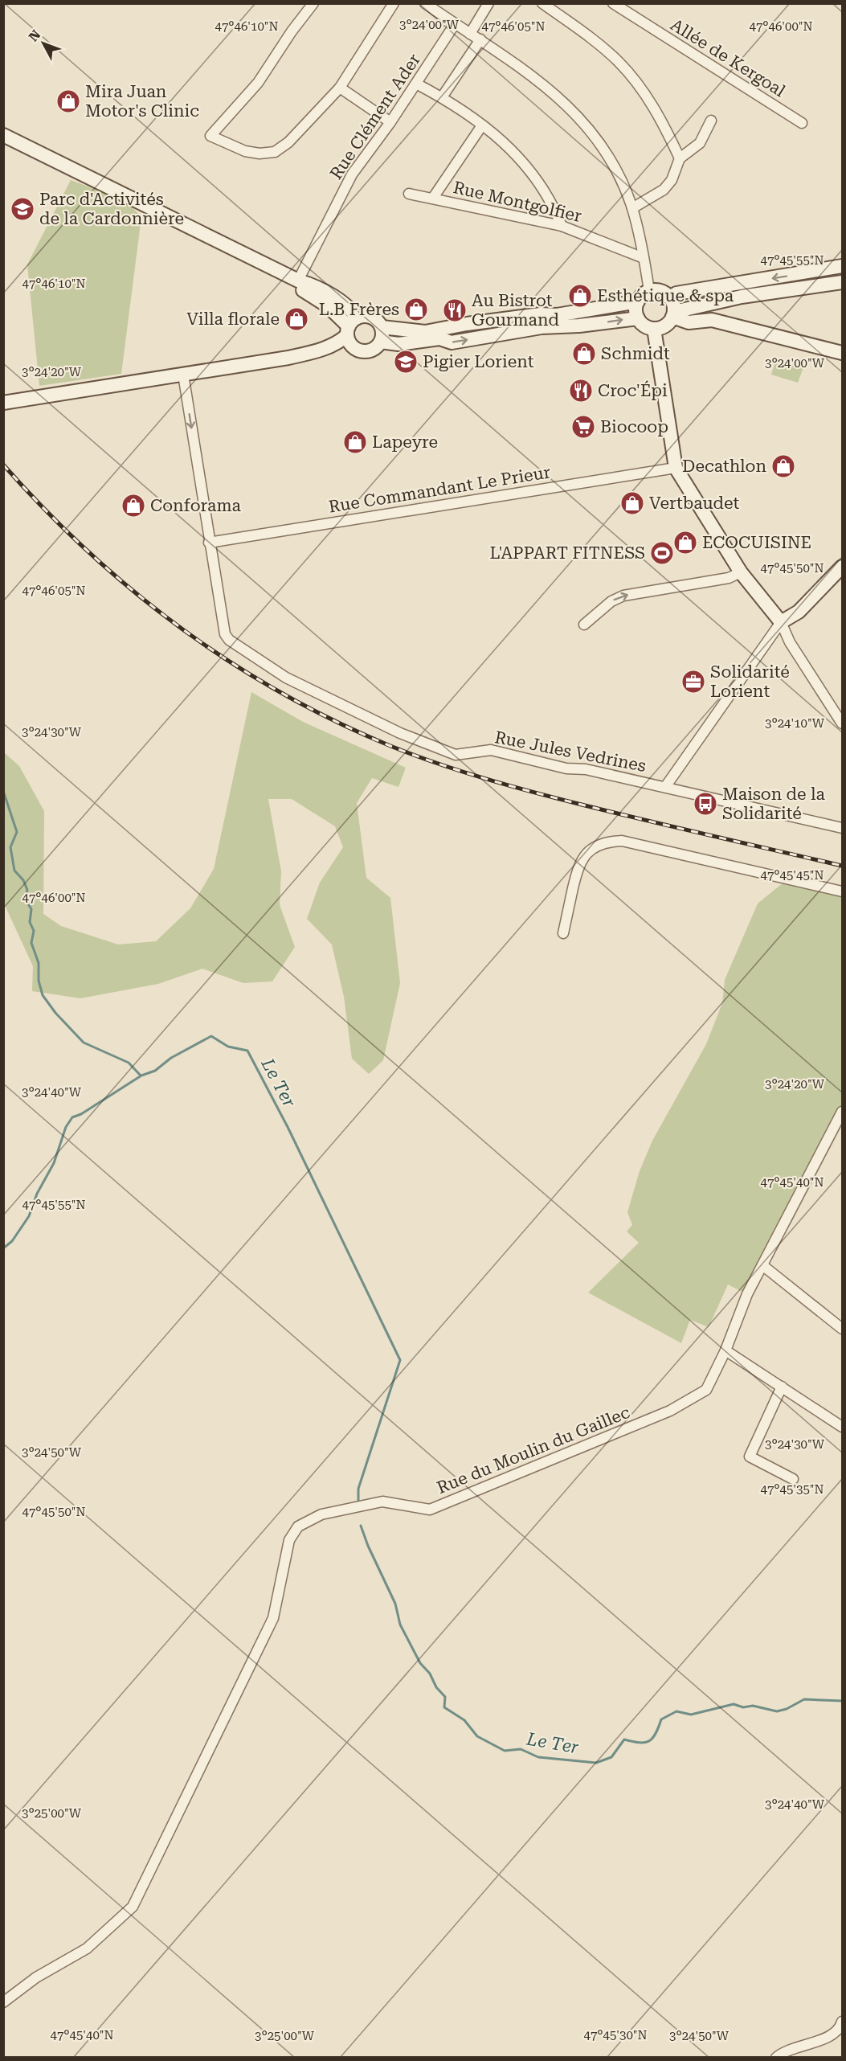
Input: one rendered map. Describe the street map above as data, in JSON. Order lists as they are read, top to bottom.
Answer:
{
  "streets": {
    "street": [
      "Allée de Kergoal",
      "Rue Clément Ader",
      "Rue Montgolfier",
      "Rue Commandant Le Prieur",
      "Rue Jules Vedrines",
      "Rue du Moulin du Gaillec"
    ]
  },
  "crossings": [
    ["Rue Commandant Le Prieur", "Rue Jules Vedrines"]
  ],
  "water": ["Le Ter"],
  "places": {
    "shop": [
      "Mira Juan Motor's Clinic",
      "Esthétique & spa",
      "L.B Frères",
      "Villa florale",
      "Schmidt",
      "Lapeyre",
      "Decathlon",
      "Vertbaudet",
      "Conforama",
      "ECOCUISINE"
    ],
    "school or university": ["Parc d'Activités de la Cardonnière", "Pigier Lorient"],
    "restaurant": ["Au Bistrot Gourmand", "Croc'Épi"],
    "supermarket": ["Biocoop"],
    "sports": ["L'APPART FITNESS"],
    "office": ["Solidarité Lorient"],
    "bus stop": ["Maison de la Solidarité"]
  },
  "north": "top left",
  "coordinates": [
    "3°24'00\"W",
    "47°46'10\"N",
    "47°46'05\"N",
    "47°46'00\"N",
    "47°45'55\"N",
    "3°24'20\"W",
    "47°45'50\"N",
    "3°24'10\"W",
    "3°24'30\"W",
    "47°45'45\"N",
    "3°24'40\"W",
    "47°45'40\"N",
    "3°24'50\"W",
    "47°45'35\"N",
    "3°25'00\"W",
    "47°45'30\"N"
  ]
}
